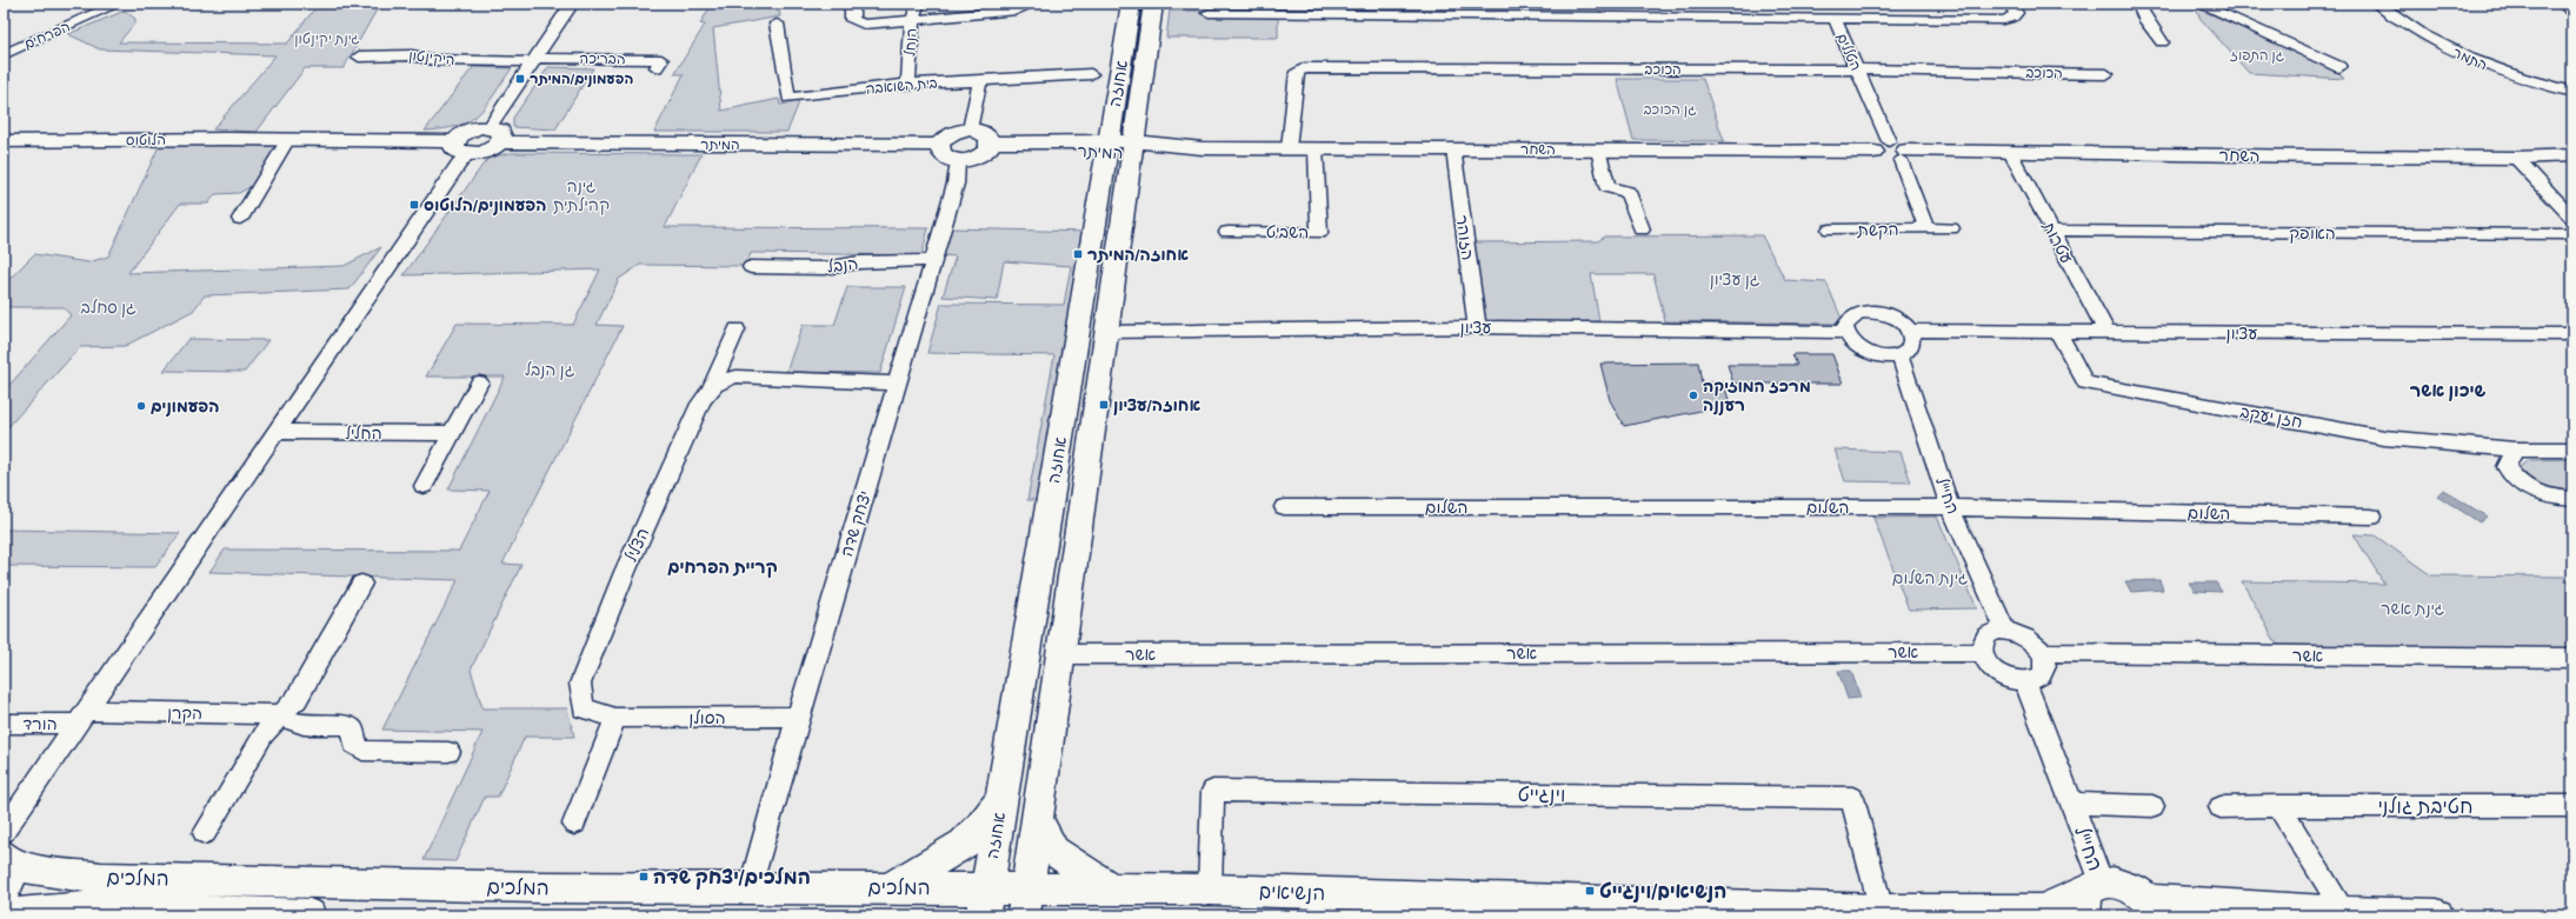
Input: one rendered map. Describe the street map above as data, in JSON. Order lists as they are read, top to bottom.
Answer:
{
  "streets": {
    "street": [
      "הפרחים",
      "הנחל",
      "הטללים",
      "היקינטון",
      "הבריכה",
      "התמר",
      "הכוכב",
      "אחוזה",
      "בית השואבה",
      "הלוטוס",
      "המיתר",
      "השחר",
      "הקשת",
      "השביט",
      "האופק",
      "הזוהר",
      "עטרות",
      "הנבל",
      "עציון",
      "חזן יעקב",
      "החליל",
      "החי\"ל",
      "השלום",
      "יצחק שדה",
      "הצליל",
      "אשר",
      "הקרן",
      "הסולן",
      "הורד",
      "וינגייט",
      "חטיבת גולני",
      "המלכים",
      "הנשיאים"
    ]
  },
  "crossings": [
    ["הנחל", "בית השואבה"],
    ["הטללים", "הכוכב"],
    ["הטללים", "השחר"],
    ["הטללים", "הקשת"],
    ["היקינטון", "הבריכה"],
    ["הכוכב", "השחר"],
    ["אחוזה", "המיתר"],
    ["אחוזה", "השחר"],
    ["אחוזה", "עציון"],
    ["אחוזה", "אשר"],
    ["אחוזה", "המלכים"],
    ["אחוזה", "הנשיאים"],
    ["הלוטוס", "המיתר"],
    ["המיתר", "השחר"],
    ["המיתר", "יצחק שדה"],
    ["השחר", "הקשת"],
    ["השחר", "השביט"],
    ["השחר", "הזוהר"],
    ["השחר", "עטרות"],
    ["האופק", "עטרות"],
    ["הזוהר", "עציון"],
    ["עטרות", "עציון"],
    ["הנבל", "יצחק שדה"],
    ["עציון", "חזן יעקב"],
    ["עציון", "החי\"ל"],
    ["החי\"ל", "השלום"],
    ["החי\"ל", "אשר"],
    ["החי\"ל", "הנשיאים"],
    ["יצחק שדה", "הסולן"],
    ["יצחק שדה", "המלכים"],
    ["הצליל", "הסולן"],
    ["הקרן", "הורד"],
    ["וינגייט", "הנשיאים"],
    ["המלכים", "הנשיאים"]
  ],
  "districts": ["שיכון אשר", "קריית הפרחים"],
  "parks": [
    "גינת יקינטון",
    "גן התפוז",
    "גן הכוכב",
    "גינה קהילתית",
    "גן עציון",
    "גן סחלב",
    "גן הנבל",
    "גינת השלום",
    "גינת אשר"
  ],
  "places": {
    "transit": [
      "הפעמונים/המיתר",
      "הפעמונים/הלוטוס",
      "אחוזה/המיתר",
      "אחוזה/עציון",
      "המלכים/יצחק שדה",
      "הנשיאים/וינגייט"
    ],
    "other": ["מרכז המוזיקה רעננה", "הפעמונים"]
  }
}
